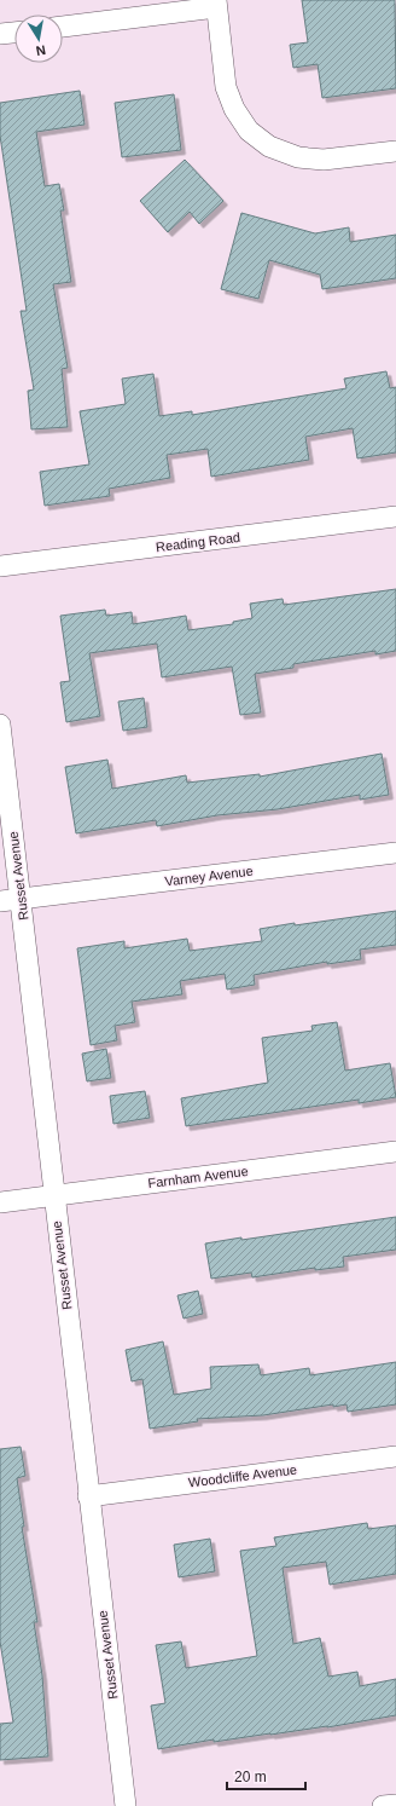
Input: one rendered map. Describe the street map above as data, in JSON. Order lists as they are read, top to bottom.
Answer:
{
  "streets": {
    "street": [
      "Reading Road",
      "Russet Avenue",
      "Varney Avenue",
      "Farnham Avenue",
      "Woodcliffe Avenue"
    ]
  },
  "crossings": [
    ["Russet Avenue", "Varney Avenue"],
    ["Russet Avenue", "Farnham Avenue"],
    ["Russet Avenue", "Woodcliffe Avenue"]
  ],
  "scale_bar": "20 m",
  "north": "bottom"
}
